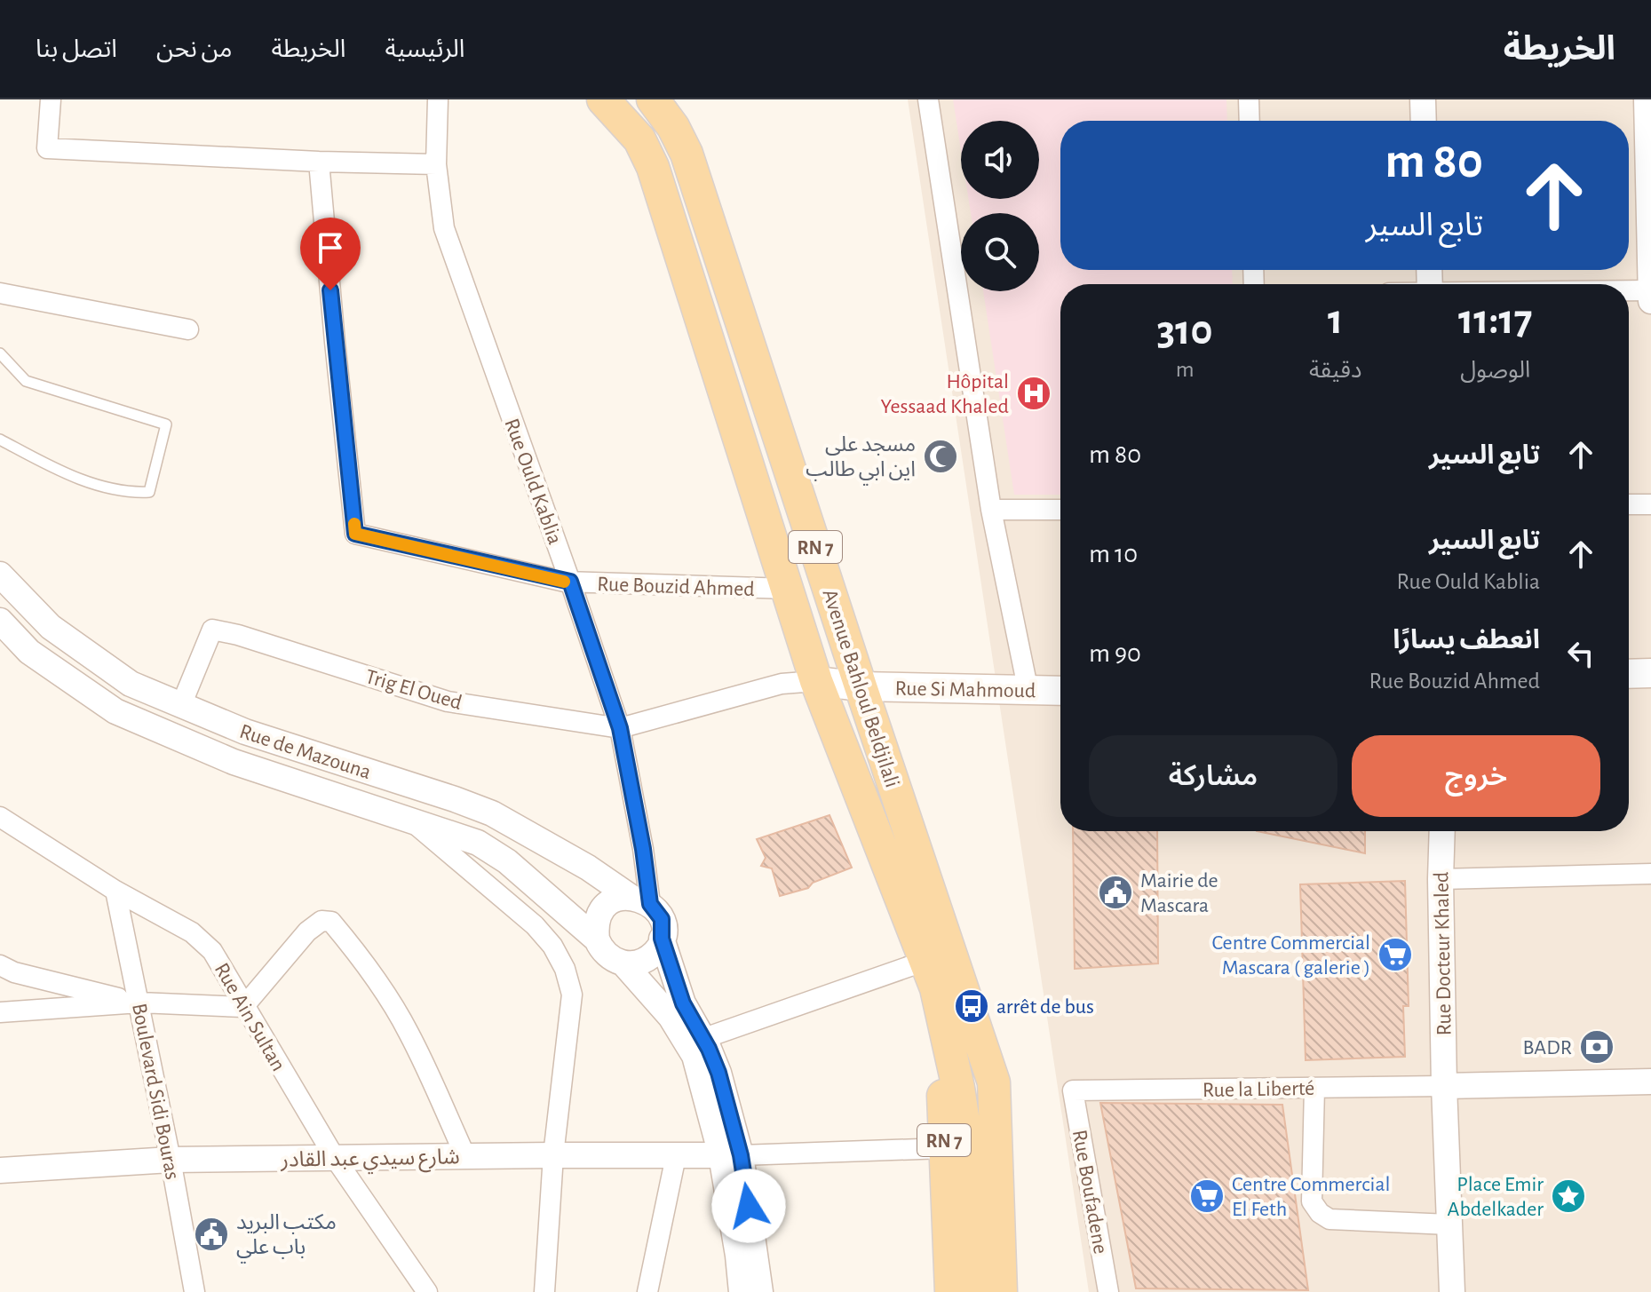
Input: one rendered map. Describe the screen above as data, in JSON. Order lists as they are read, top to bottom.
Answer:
{
  "streets": {
    "main road": ["RN 7", "Avenue Bahloul Beldjilali", "Rue Si Mahmoud"],
    "street": [
      "Rue Ould Kablia",
      "Rue Bouzid Ahmed",
      "Trig El Oued",
      "Rue de Mazouna",
      "Rue Docteur Khaled",
      "Rue Ain Sultan",
      "Rue la Liberté",
      "Boulevard Sidi Bouras",
      "شارع سيدي عبد القادر",
      "Rue Boufadene"
    ]
  },
  "crossings": [
    ["Rue Ould Kablia", "Rue Bouzid Ahmed"],
    ["Rue Ould Kablia", "Trig El Oued"],
    ["Rue Ould Kablia", "Rue de Mazouna"],
    ["RN 7", "Avenue Bahloul Beldjilali"],
    ["Rue Bouzid Ahmed", "Avenue Bahloul Beldjilali"],
    ["Avenue Bahloul Beldjilali", "Rue Si Mahmoud"],
    ["Trig El Oued", "Rue de Mazouna"],
    ["Rue Docteur Khaled", "Rue la Liberté"],
    ["Rue Ain Sultan", "Boulevard Sidi Bouras"],
    ["Rue Ain Sultan", "شارع سيدي عبد القادر"],
    ["Rue la Liberté", "Rue Boufadene"],
    ["Boulevard Sidi Bouras", "شارع سيدي عبد القادر"]
  ],
  "places": {
    "hospital": ["Hôpital Yessaad Khaled"],
    "mosque": ["مسجد علي اين ابي طالب"],
    "public building": ["Mairie de Mascara", "مكتب البريد باب علي"],
    "supermarket": ["Centre Commercial Mascara ( galerie )", "Centre Commercial El Feth"],
    "bus stop": ["arrêt de bus"],
    "bank": ["BADR"],
    "place": ["Place Emir Abdelkader"]
  },
  "page": {
    "header": "الخريطة",
    "nav": [
      "الرئيسية",
      "الخريطة",
      "من نحن",
      "اتصل بنا"
    ],
    "turn": ["80 m", "تابع السير"],
    "eta": [
      "11:17",
      "الوصول",
      "1",
      "دقيقة",
      "310",
      "m"
    ],
    "list": [
      {
        "name": "تابع السير",
        "value": "80 m"
      },
      {
        "name": "تابع السير",
        "note": "Rue Ould Kablia",
        "value": "10 m"
      },
      {
        "name": "انعطف يسارًا",
        "note": "Rue Bouzid Ahmed",
        "value": "90 m"
      }
    ],
    "buttons": ["خروج", "مشاركة"]
  }
}
